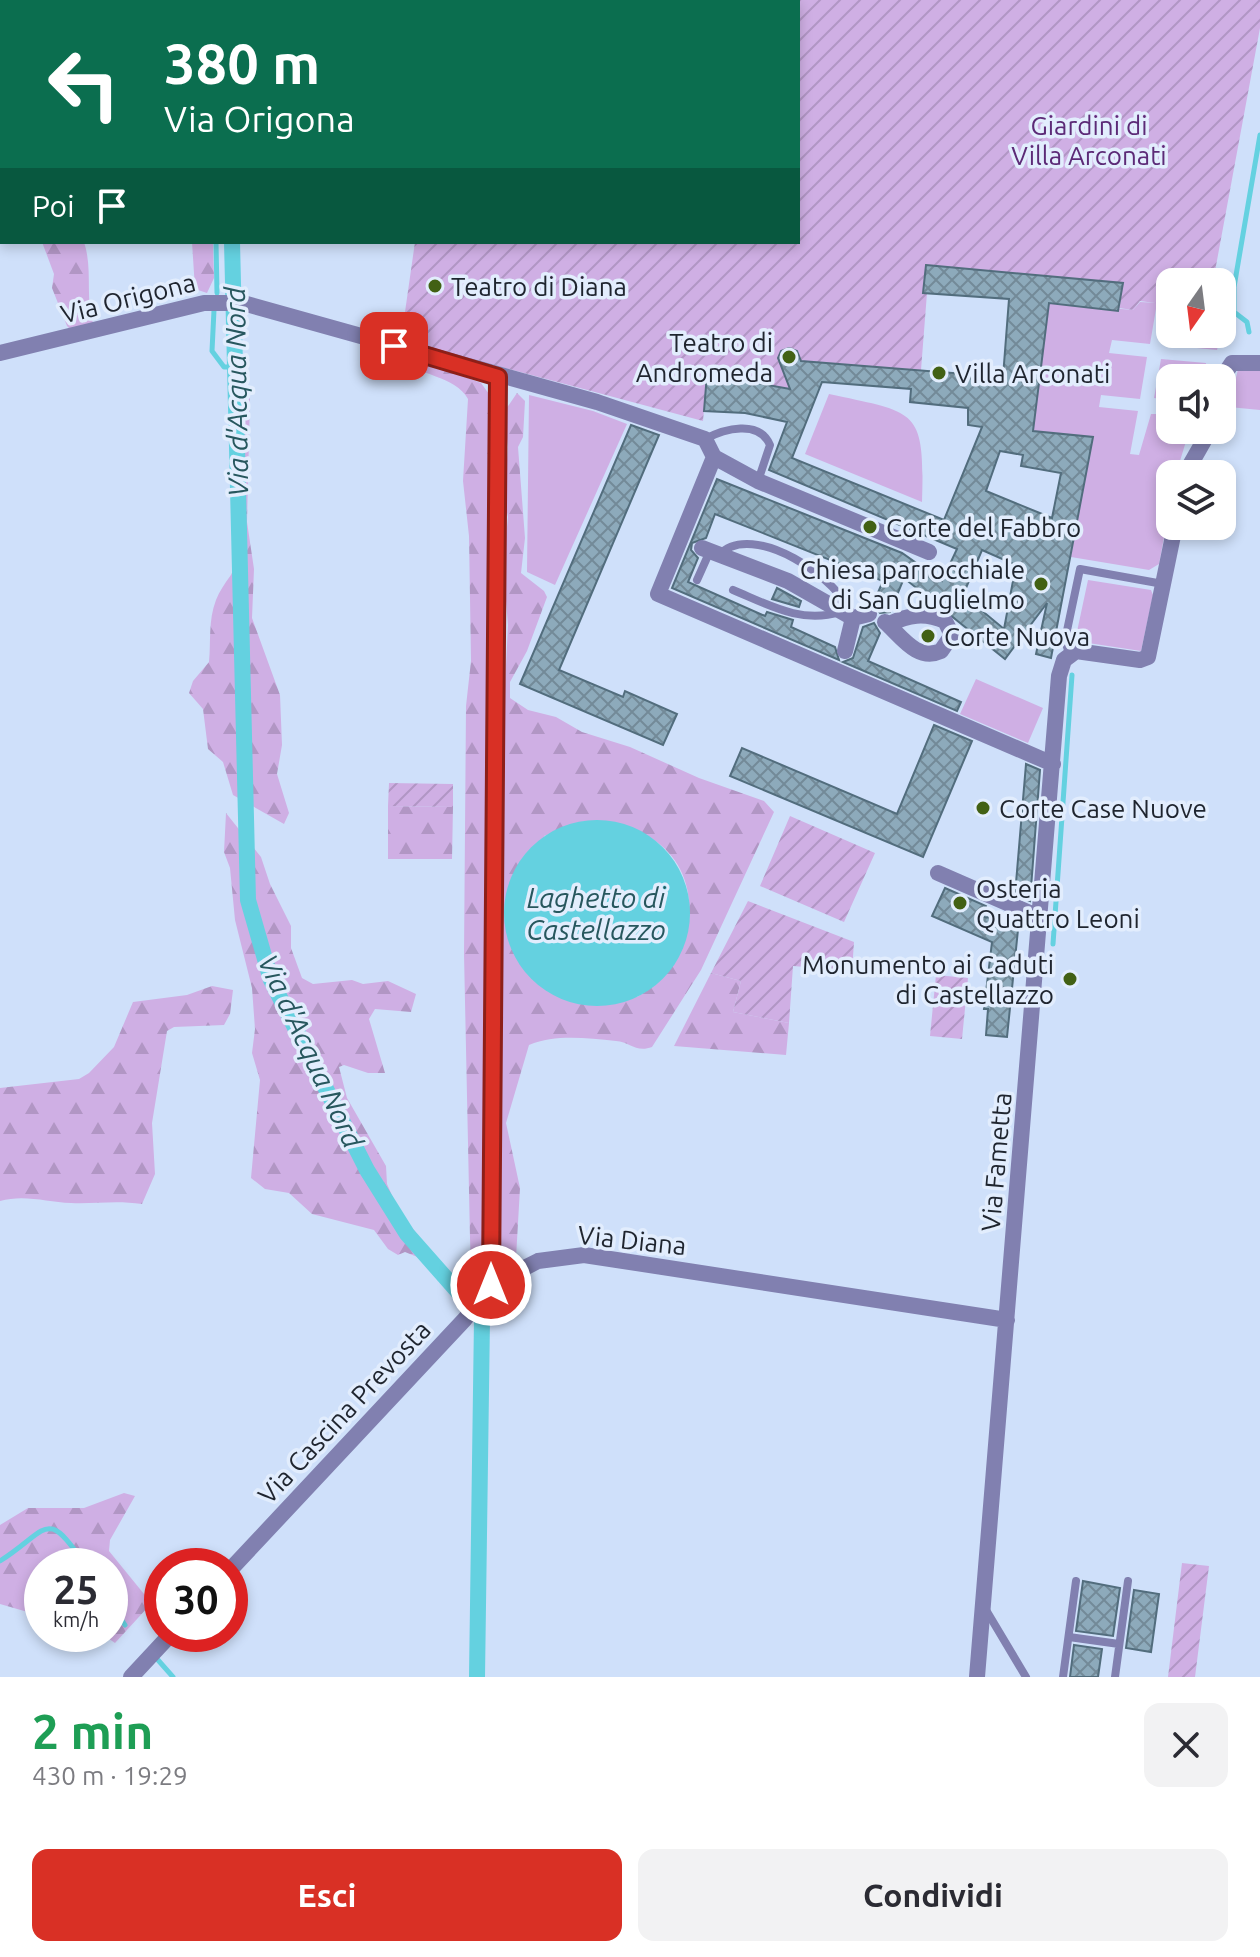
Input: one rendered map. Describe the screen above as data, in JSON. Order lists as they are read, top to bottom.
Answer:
{
  "streets": {
    "street": [
      "Via Origona",
      "Via Fametta",
      "Via Diana",
      "Via Cascina Prevosta"
    ]
  },
  "crossings": [
    ["Via Fametta", "Via Diana"],
    ["Via Diana", "Via Cascina Prevosta"]
  ],
  "water": ["Via d'Acqua Nord", "Laghetto di Castellazzo"],
  "parks": ["Giardini di Villa Arconati"],
  "places": [
    "Teatro di Diana",
    "Teatro di Andromeda",
    "Villa Arconati",
    "Corte del Fabbro",
    "Chiesa parrocchiale di San Guglielmo",
    "Corte Nuova",
    "Corte Case Nuove",
    "Osteria Quattro Leoni",
    "Monumento ai Caduti di Castellazzo"
  ],
  "north": "bottom",
  "page": {
    "turn": ["380 m", "Via Origona"],
    "then": "Poi",
    "speed": "25 km/h",
    "limit": "30",
    "heading": ["2 min", "430 m · 19:29"],
    "buttons": ["Esci", "Condividi"]
  }
}
